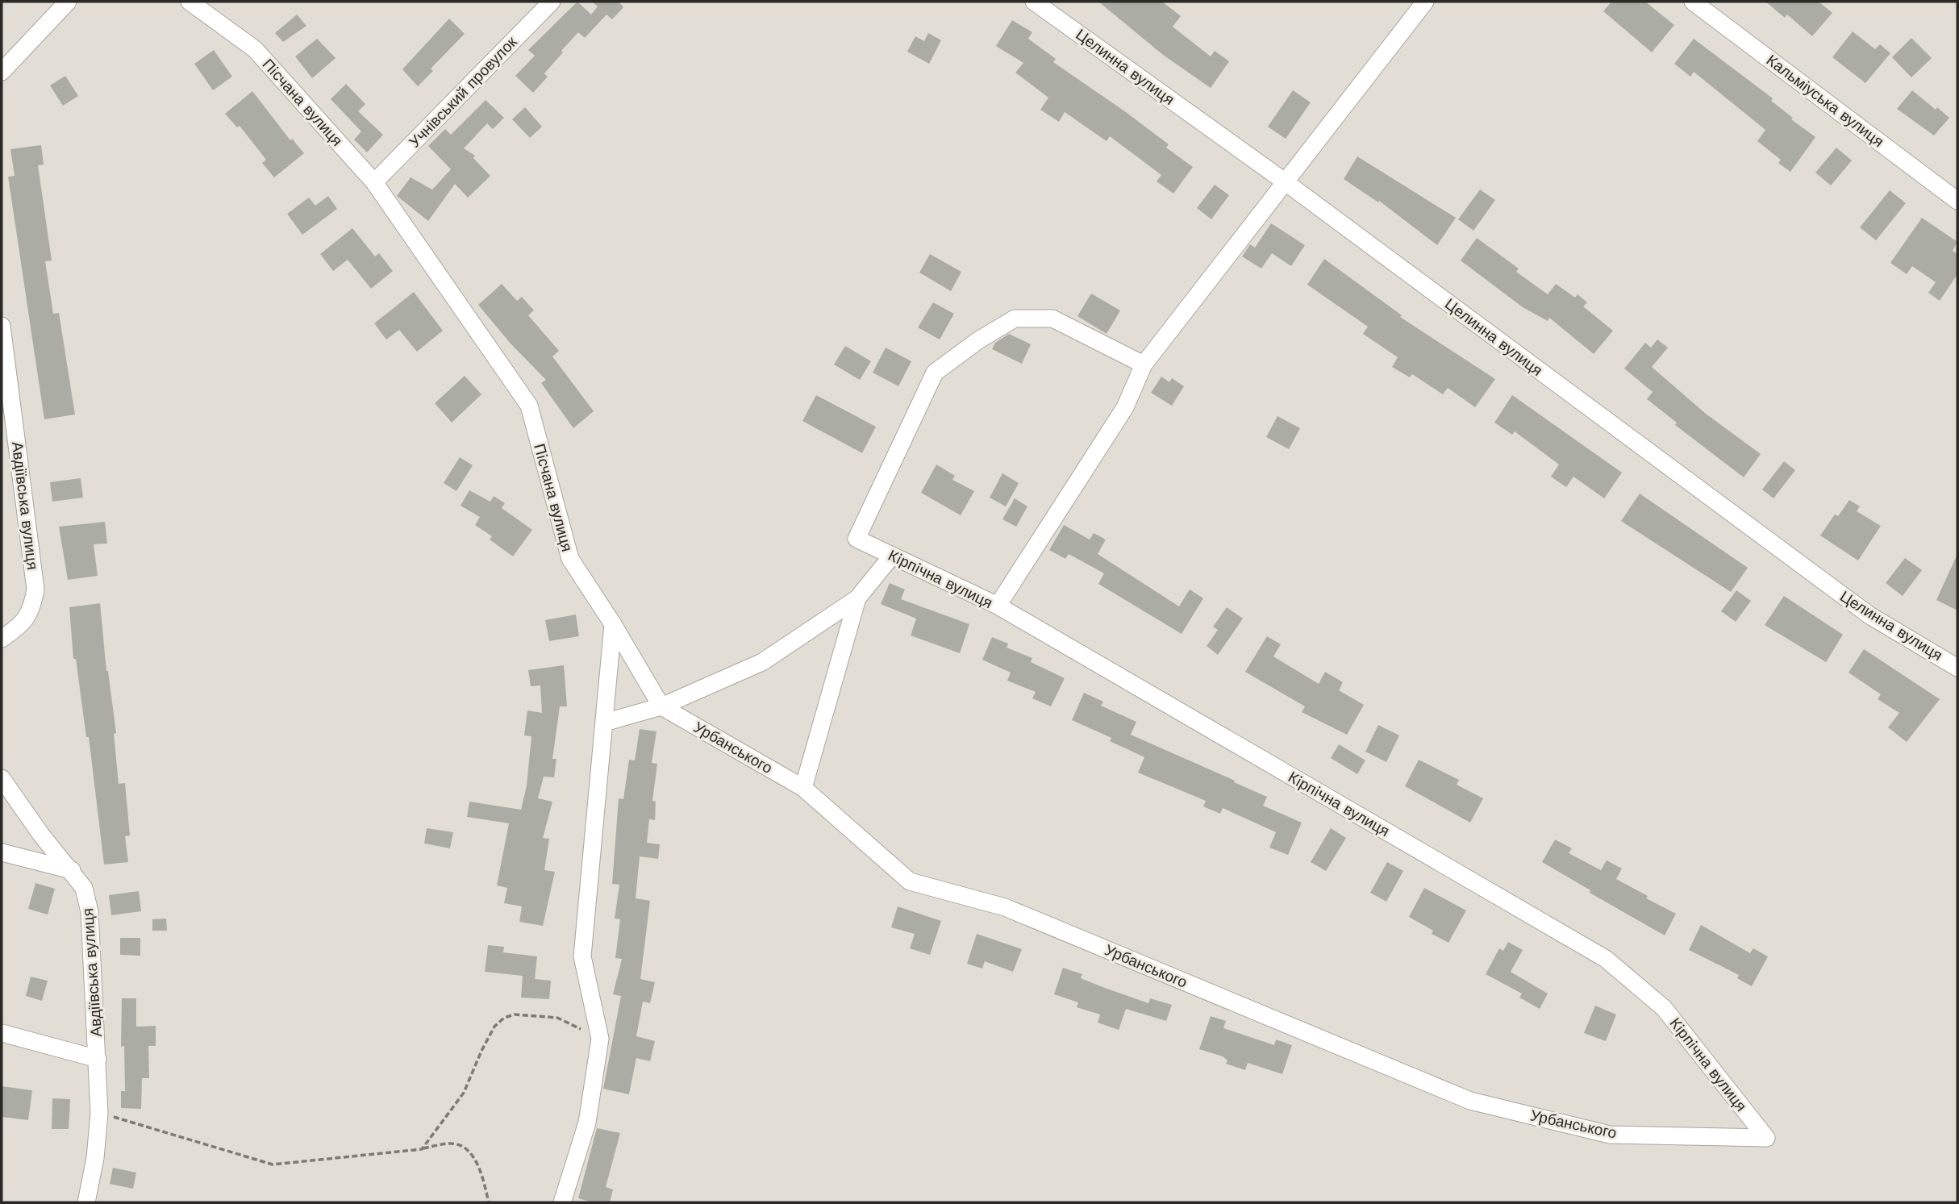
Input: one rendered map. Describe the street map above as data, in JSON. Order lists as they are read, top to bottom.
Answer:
{
  "streets": {
    "street": [
      "Целинна вулиця",
      "Учнівський провулок",
      "Кальміуська вулиця",
      "Пiсчана вулиця",
      "Авдіївська вулиця",
      "Кiрпiчна вулиця",
      "Урбанського"
    ]
  },
  "crossings": [
    ["Учнівський провулок", "Пiсчана вулиця"],
    ["Пiсчана вулиця", "Урбанського"],
    ["Кiрпiчна вулиця", "Урбанського"]
  ]
}
